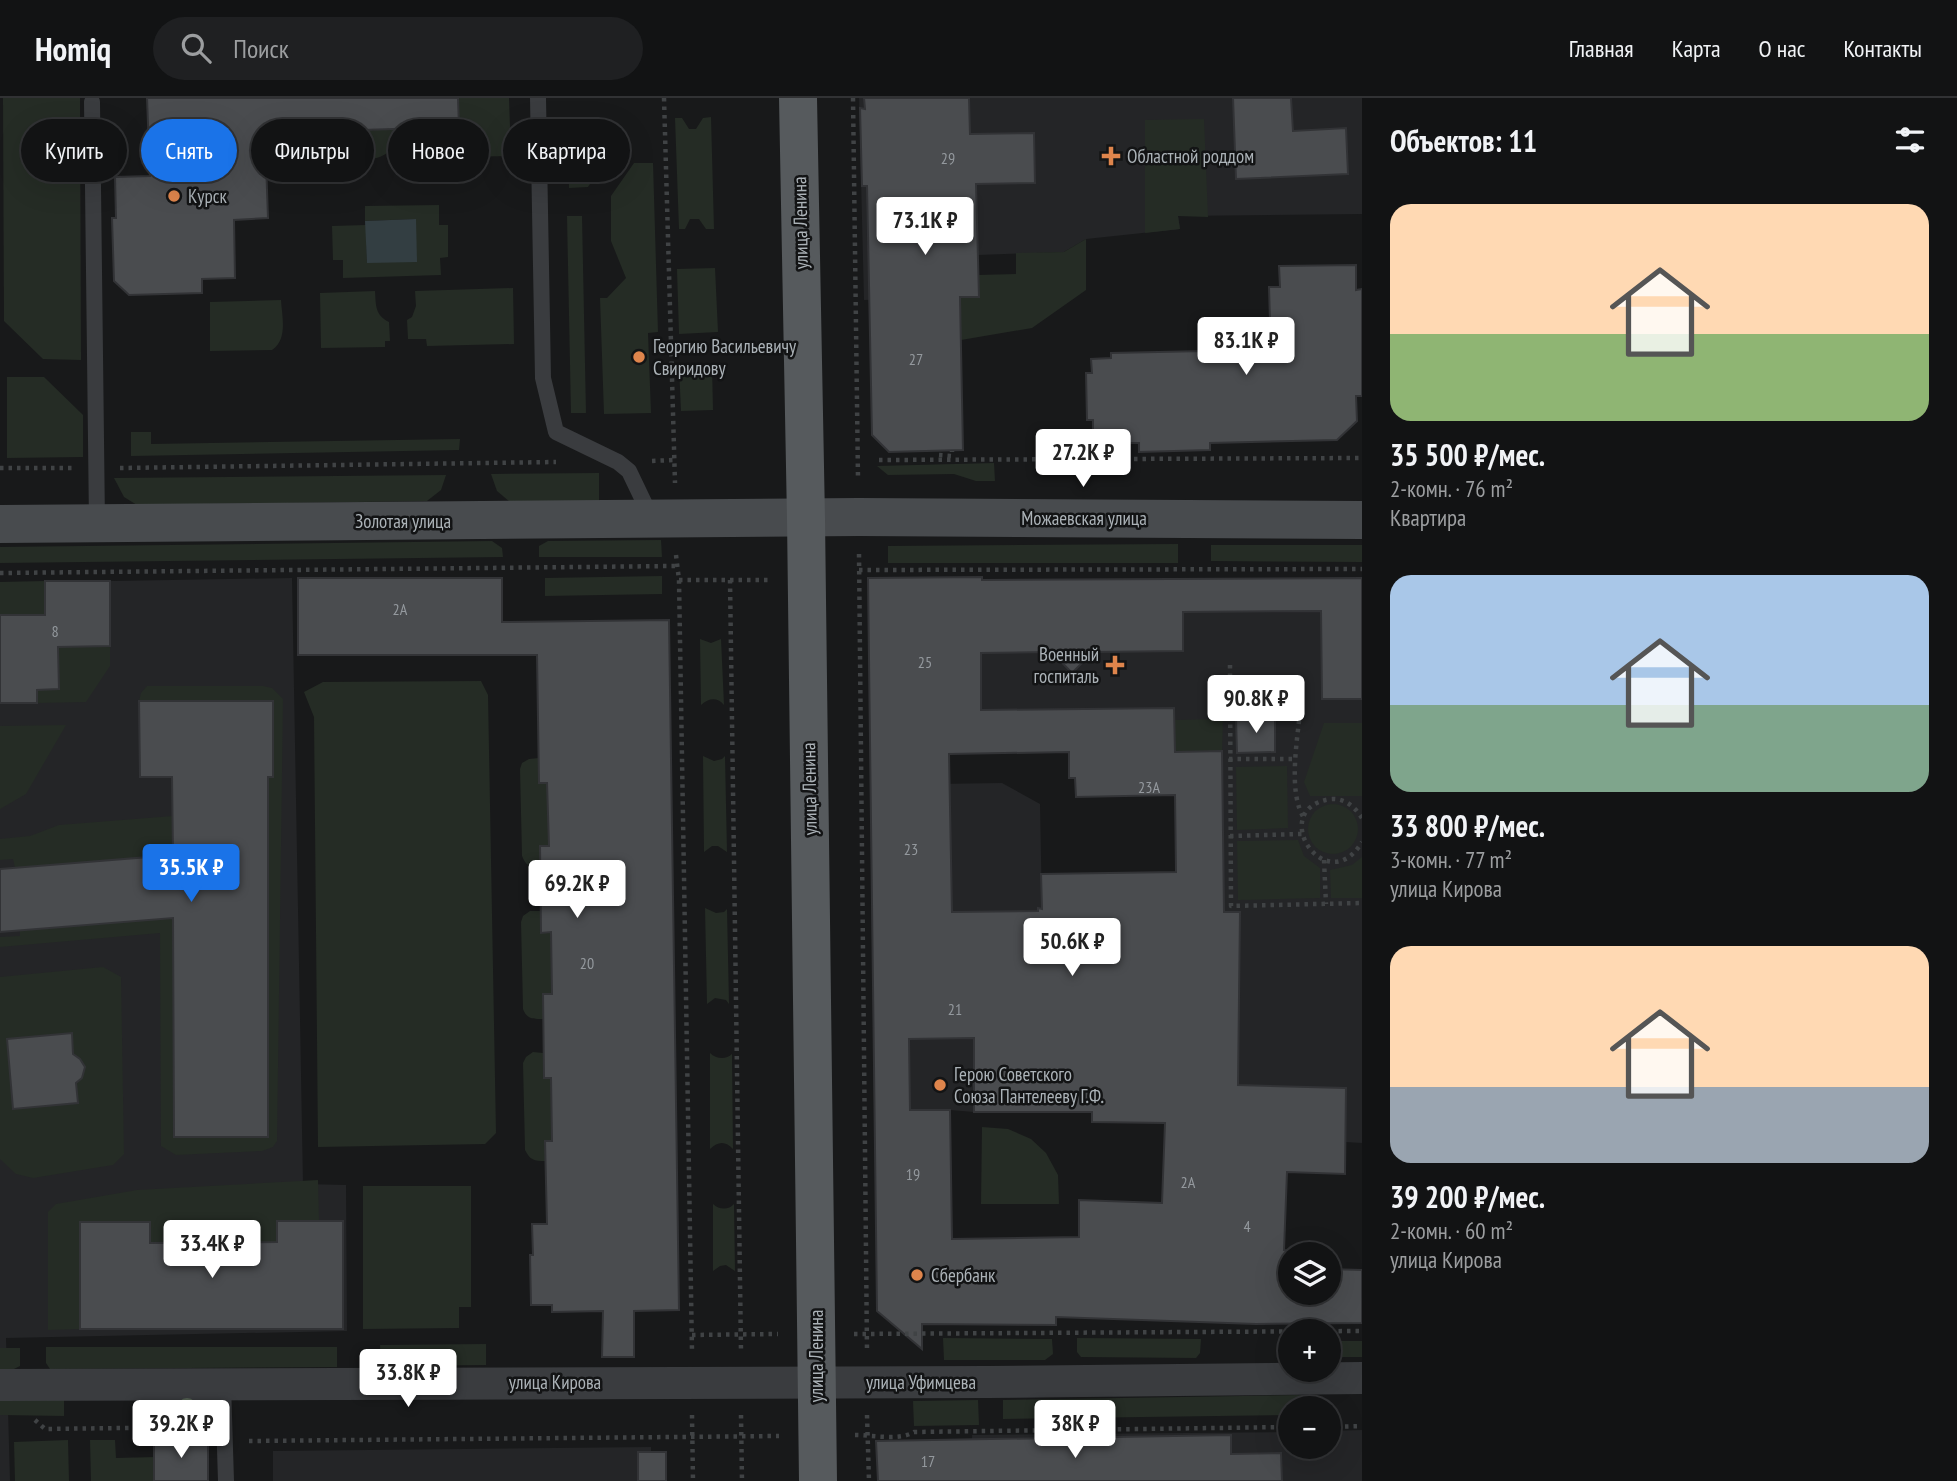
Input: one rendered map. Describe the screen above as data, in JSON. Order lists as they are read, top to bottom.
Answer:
{
  "streets": {
    "main road": ["улица Ленина"],
    "street": [
      "Можаевская улица",
      "Золотая улица",
      "улица Кирова",
      "улица Уфимцева"
    ]
  },
  "crossings": [
    ["улица Ленина", "Можаевская улица"],
    ["улица Ленина", "Золотая улица"],
    ["улица Ленина", "улица Кирова"],
    ["улица Ленина", "улица Уфимцева"],
    ["Можаевская улица", "Золотая улица"],
    ["улица Кирова", "улица Уфимцева"]
  ],
  "places": {
    "health": ["Областной роддом", "Военный госпиталь"],
    "other": [
      "Курск",
      "Георгию Васильевичу Свиридову",
      "Герою Советского Союза Пантелееву Г.Ф.",
      "Сбербанк"
    ]
  },
  "house_numbers": [
    "29",
    "27",
    "2А",
    "8",
    "25",
    "23А",
    "23",
    "20",
    "21",
    "19",
    "2А",
    "4",
    "17"
  ],
  "page": {
    "header": "Homiq",
    "search": "Поиск",
    "nav": [
      "Главная",
      "Карта",
      "О нас",
      "Контакты"
    ],
    "heading": "Объектов: 11",
    "chip": [
      "Купить",
      "Снять",
      "Фильтры",
      "Новое",
      "Квартира"
    ],
    "list": [
      {
        "name": "35 500 ₽/мес.",
        "note": "2-комн. · 76 m² · Квартира"
      },
      {
        "name": "33 800 ₽/мес.",
        "note": "3-комн. · 77 m² · улица Кирова"
      },
      {
        "name": "39 200 ₽/мес.",
        "note": "2-комн. · 60 m² · улица Кирова"
      }
    ],
    "price": [
      "73.1K ₽",
      "83.1K ₽",
      "27.2K ₽",
      "90.8K ₽",
      "35.5K ₽",
      "69.2K ₽",
      "50.6K ₽",
      "33.4K ₽",
      "33.8K ₽",
      "39.2K ₽",
      "38K ₽"
    ],
    "map_buttons": ["+", "−"]
  }
}
